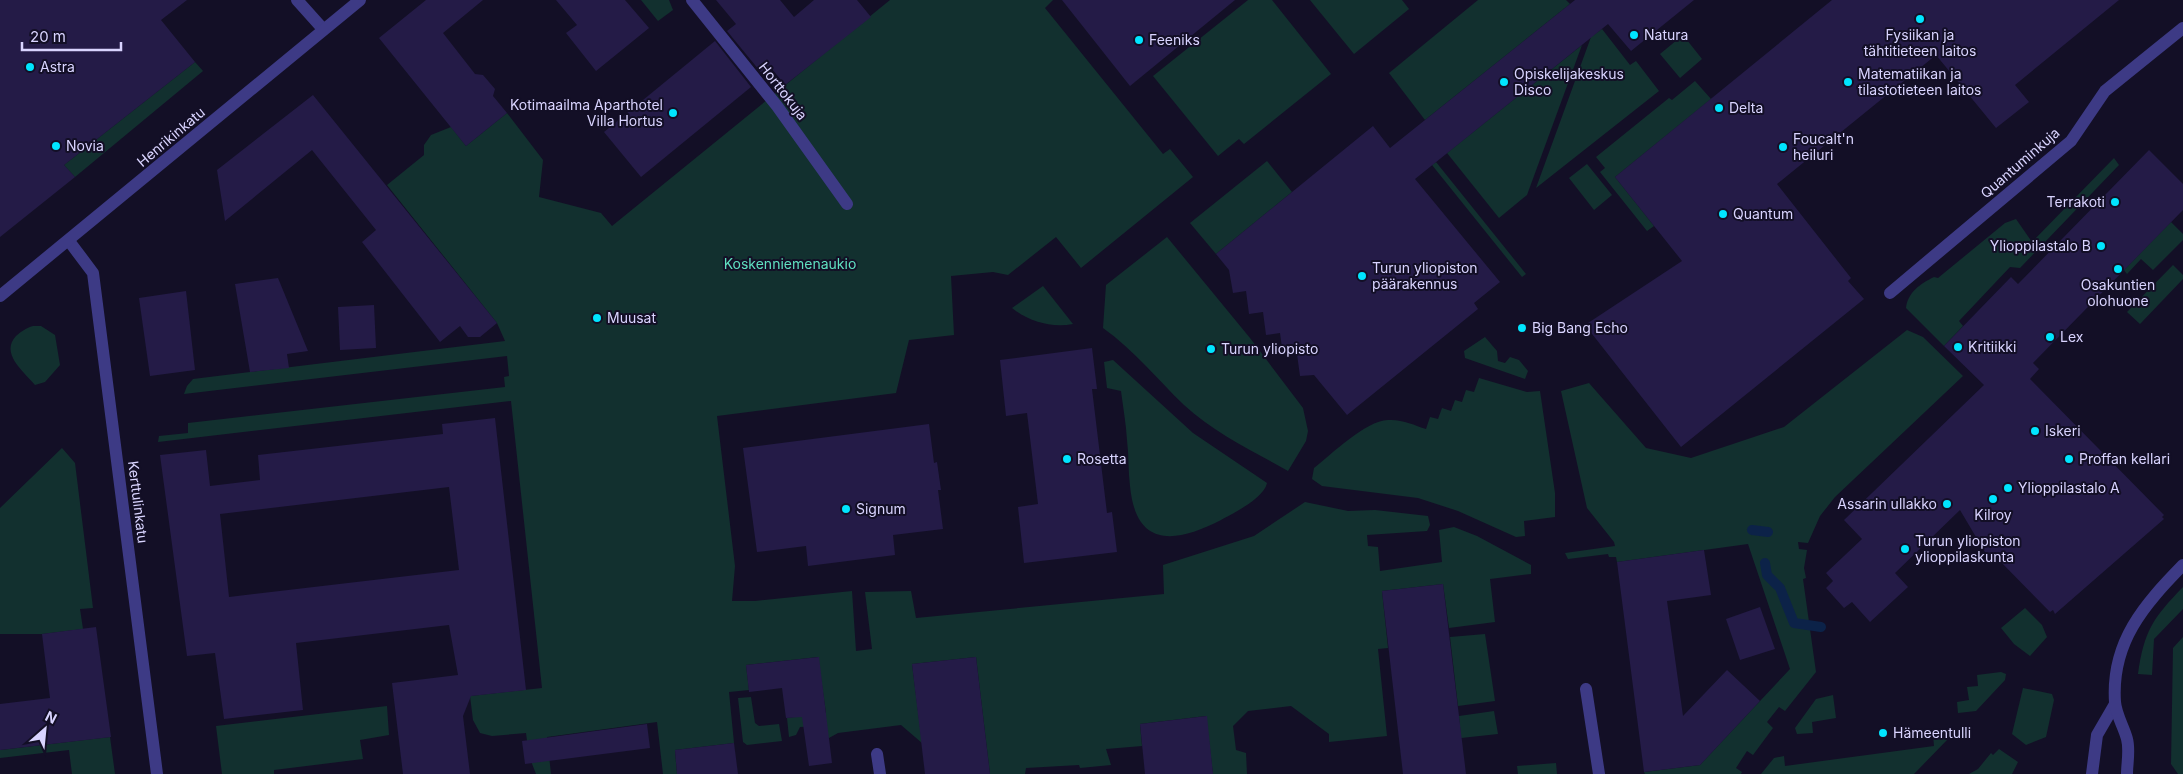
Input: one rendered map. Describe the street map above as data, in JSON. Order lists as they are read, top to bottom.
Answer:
{
  "streets": {
    "street": [
      "Horttokuja",
      "Henrikinkatu",
      "Quantuminkuja",
      "Kerttulinkatu"
    ]
  },
  "crossings": [
    ["Henrikinkatu", "Kerttulinkatu"]
  ],
  "parks": ["Koskenniemenaukio"],
  "places": [
    "Fysiikan ja tähtitieteen laitos",
    "Natura",
    "Feeniks",
    "Astra",
    "Opiskelijakeskus Disco",
    "Matematiikan ja tilastotieteen laitos",
    "Delta",
    "Kotimaailma Aparthotel Villa Hortus",
    "Novia",
    "Foucalt'n heiluri",
    "Terrakoti",
    "Quantum",
    "Ylioppilastalo B",
    "Osakuntien olohuone",
    "Turun yliopiston päärakennus",
    "Muusat",
    "Big Bang Echo",
    "Lex",
    "Kritiikki",
    "Turun yliopisto",
    "Iskeri",
    "Rosetta",
    "Proffan kellari",
    "Ylioppilastalo A",
    "Kilroy",
    "Assarin ullakko",
    "Signum",
    "Turun yliopiston ylioppilaskunta",
    "Hämeentulli"
  ],
  "scale_bar": "20 m",
  "north": "top right"
}
